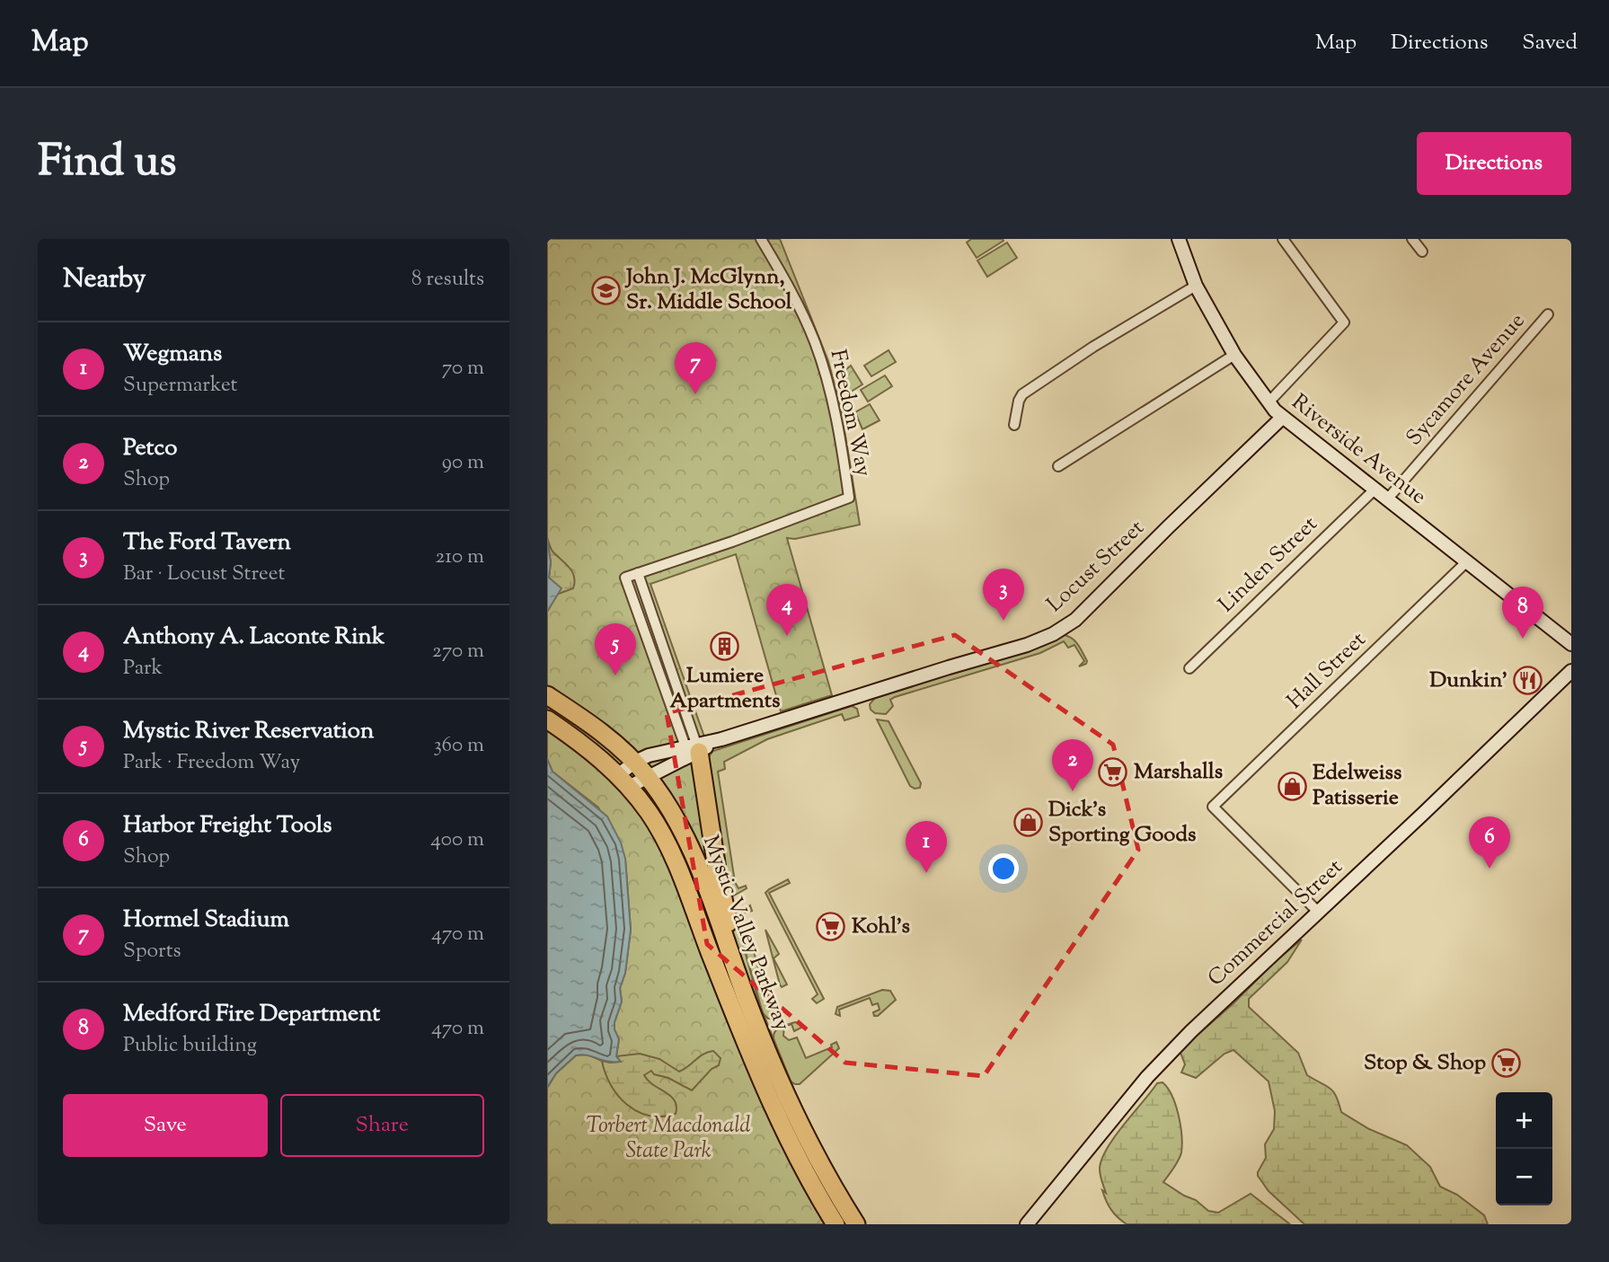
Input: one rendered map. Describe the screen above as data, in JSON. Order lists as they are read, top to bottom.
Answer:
{
  "streets": {
    "highway": ["Mystic Valley Parkway"],
    "street": [
      "Sycamore Avenue",
      "Freedom Way",
      "Riverside Avenue",
      "Linden Street",
      "Locust Street",
      "Hall Street",
      "Commercial Street"
    ]
  },
  "crossings": [
    ["Sycamore Avenue", "Riverside Avenue"],
    ["Freedom Way", "Locust Street"],
    ["Riverside Avenue", "Linden Street"],
    ["Riverside Avenue", "Locust Street"],
    ["Riverside Avenue", "Hall Street"],
    ["Locust Street", "Mystic Valley Parkway"],
    ["Hall Street", "Commercial Street"]
  ],
  "parks": ["Torbert Macdonald State Park"],
  "places": {
    "school or university": ["John J. McGlynn, Sr. Middle School"],
    "building": ["Lumiere Apartments"],
    "restaurant": ["Dunkin'"],
    "supermarket": ["Marshalls", "Kohl's", "Stop & Shop"],
    "shop": ["Edelweiss Patisserie", "Dick's Sporting Goods"]
  },
  "page": {
    "header": "Map",
    "nav": ["Map", "Directions", "Saved"],
    "title": "Find us",
    "buttons": [
      "Directions",
      ["Save", "Share"]
    ],
    "heading": ["Nearby", "8 results"],
    "list": [
      {
        "mark": "1",
        "name": "Wegmans",
        "note": "Supermarket",
        "value": "70 m"
      },
      {
        "mark": "2",
        "name": "Petco",
        "note": "Shop",
        "value": "90 m"
      },
      {
        "mark": "3",
        "name": "The Ford Tavern",
        "note": "Bar · Locust Street",
        "value": "210 m"
      },
      {
        "mark": "4",
        "name": "Anthony A. Laconte Rink",
        "note": "Park",
        "value": "270 m"
      },
      {
        "mark": "5",
        "name": "Mystic River Reservation",
        "note": "Park · Freedom Way",
        "value": "360 m"
      },
      {
        "mark": "6",
        "name": "Harbor Freight Tools",
        "note": "Shop",
        "value": "400 m"
      },
      {
        "mark": "7",
        "name": "Hormel Stadium",
        "note": "Sports",
        "value": "470 m"
      },
      {
        "mark": "8",
        "name": "Medford Fire Department",
        "note": "Public building",
        "value": "470 m"
      }
    ],
    "pins": [
      "7",
      "3",
      "4",
      "8",
      "5",
      "2",
      "6",
      "1"
    ],
    "map_buttons": ["+", "−"]
  }
}
